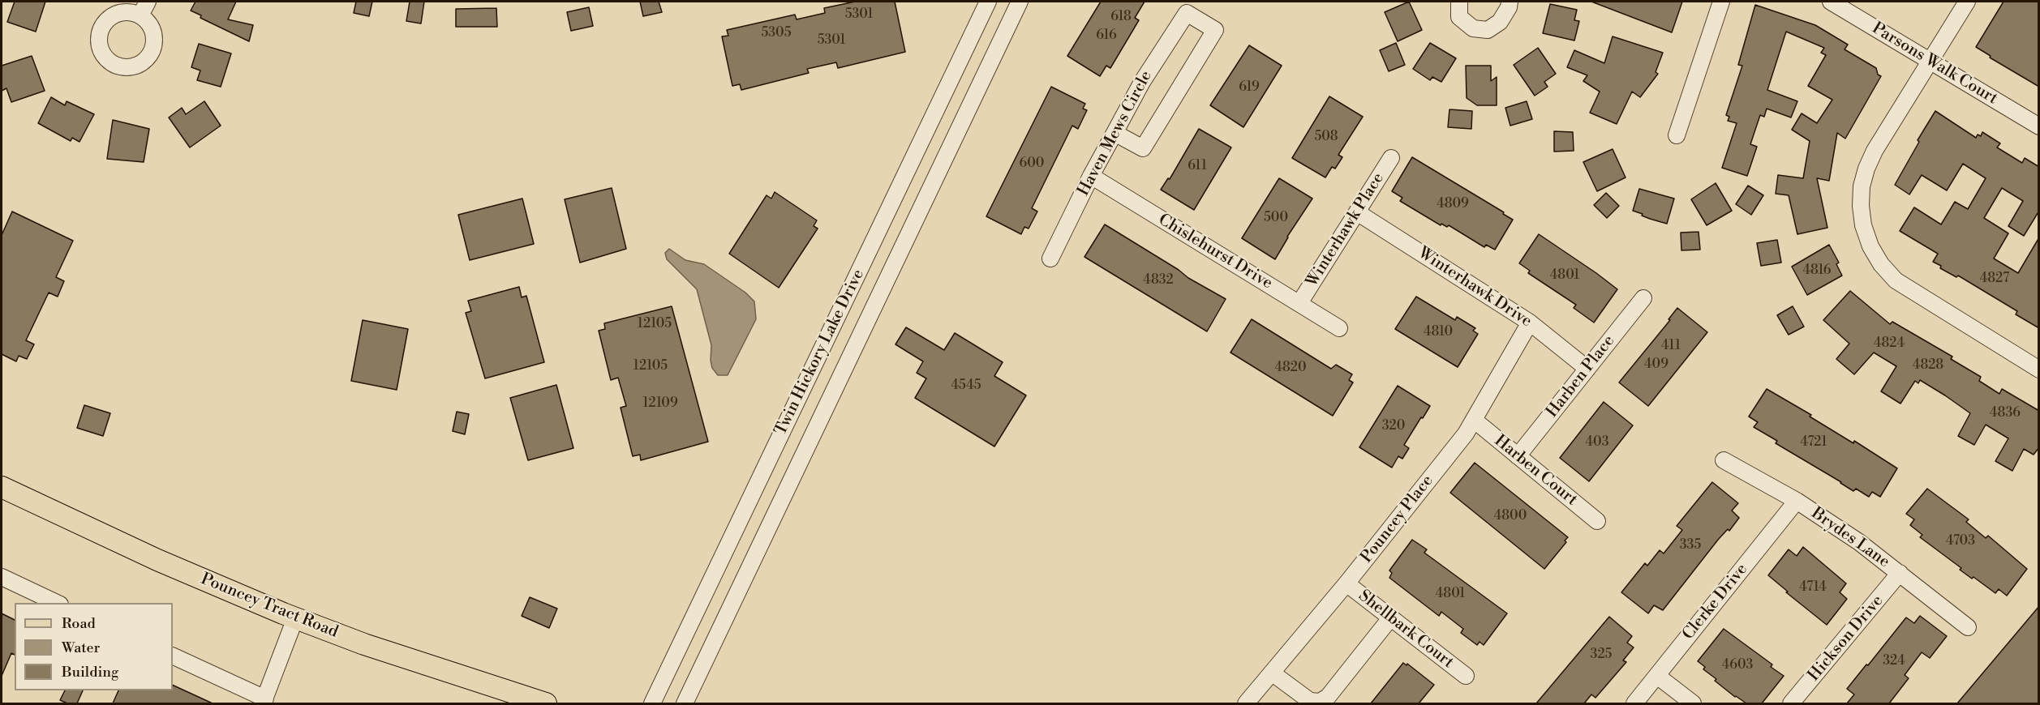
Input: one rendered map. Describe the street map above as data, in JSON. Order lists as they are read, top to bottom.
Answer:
{
  "streets": {
    "main road": ["Pouncey Tract Road"],
    "street": [
      "Parsons Walk Court",
      "Haven Mews Circle",
      "Winterhawk Place",
      "Chislehurst Drive",
      "Winterhawk Drive",
      "Twin Hickory Lake Drive",
      "Harben Place",
      "Harben Court",
      "Pouncey Place",
      "Brydes Lane",
      "Clerke Drive",
      "Shellbark Court",
      "Hickson Drive"
    ]
  },
  "crossings": [
    ["Haven Mews Circle", "Chislehurst Drive"],
    ["Winterhawk Place", "Chislehurst Drive"],
    ["Winterhawk Place", "Winterhawk Drive"],
    ["Winterhawk Drive", "Harben Place"],
    ["Winterhawk Drive", "Pouncey Place"],
    ["Harben Place", "Harben Court"],
    ["Harben Court", "Pouncey Place"],
    ["Pouncey Place", "Shellbark Court"],
    ["Brydes Lane", "Clerke Drive"],
    ["Brydes Lane", "Hickson Drive"]
  ],
  "house_numbers": [
    "5301",
    "618",
    "5305",
    "616",
    "5301",
    "619",
    "508",
    "600",
    "611",
    "4809",
    "500",
    "4816",
    "4801",
    "4827",
    "4832",
    "12105",
    "4810",
    "4824",
    "411",
    "409",
    "4828",
    "12105",
    "4820",
    "4545",
    "12109",
    "4836",
    "320",
    "403",
    "4721",
    "4800",
    "4703",
    "335",
    "4714",
    "4801",
    "325",
    "324",
    "4603"
  ],
  "legend": ["Road", "Water", "Building"]
}
